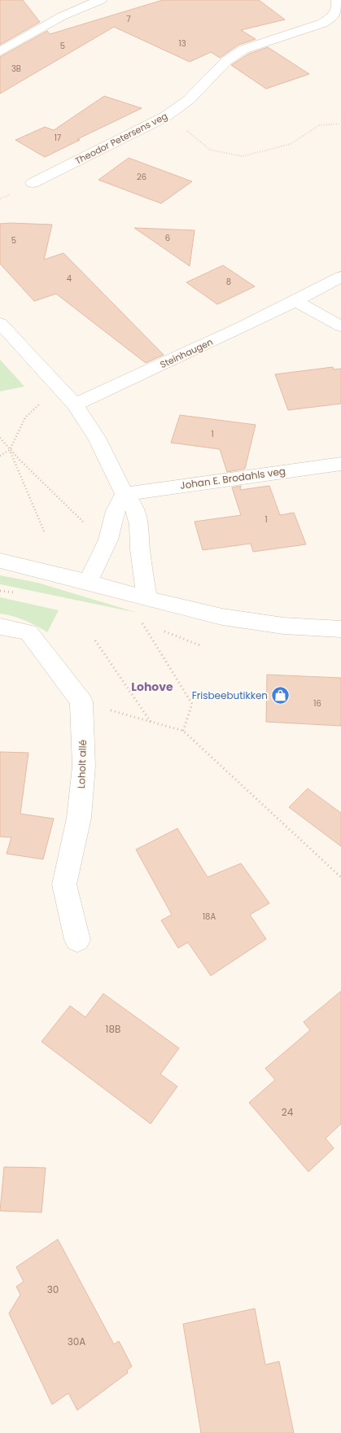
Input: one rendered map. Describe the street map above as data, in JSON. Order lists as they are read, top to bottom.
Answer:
{
  "streets": {
    "street": [
      "Theodor Petersens veg",
      "Steinhaugen",
      "Johan E. Brodahls veg",
      "Loholt allé"
    ]
  },
  "districts": ["Lohove"],
  "places": {
    "shop": ["Frisbeebutikken"]
  },
  "house_numbers": [
    "7",
    "13",
    "5",
    "3B",
    "17",
    "26",
    "6",
    "5",
    "4",
    "8",
    "1",
    "1",
    "16",
    "18A",
    "18B",
    "24",
    "30",
    "30A"
  ]
}
